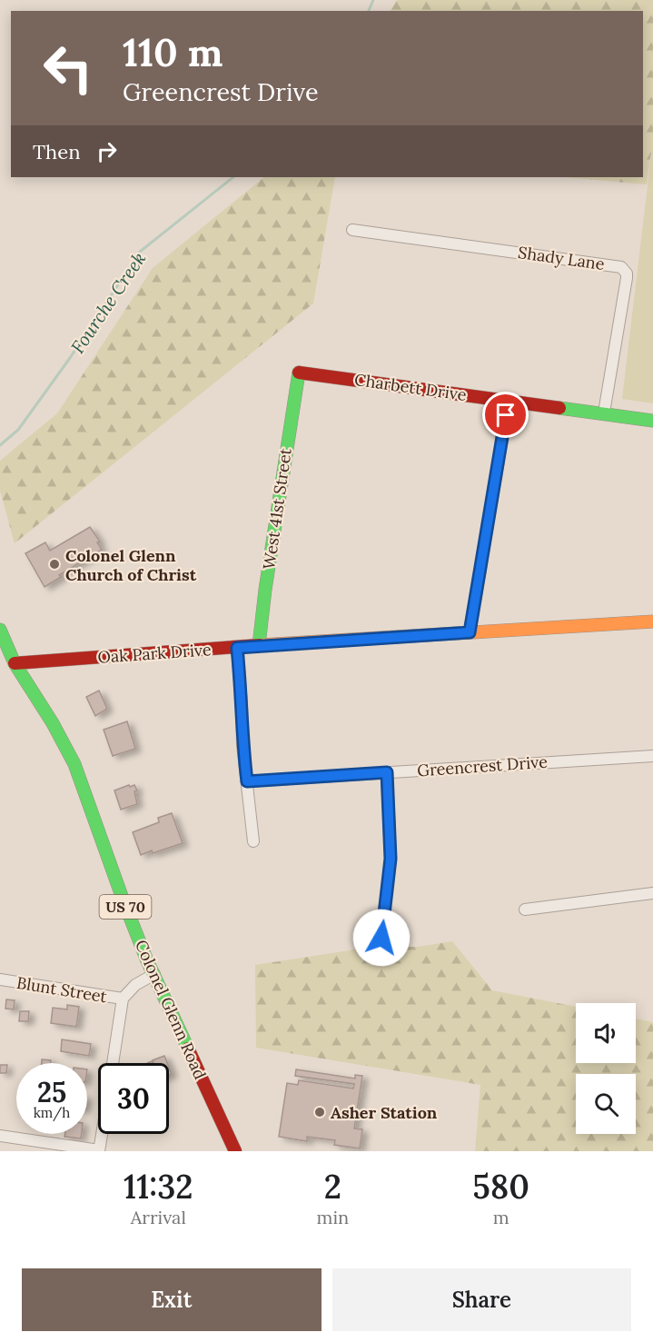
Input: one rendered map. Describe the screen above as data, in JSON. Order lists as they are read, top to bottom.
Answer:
{
  "streets": {
    "street": [
      "Shady Lane",
      "Charbett Drive",
      "West 41st Street",
      "Oak Park Drive",
      "Greencrest Drive",
      "US 70",
      "Blunt Street",
      "Colonel Glenn Road"
    ]
  },
  "crossings": [
    ["Shady Lane", "Charbett Drive"],
    ["Charbett Drive", "West 41st Street"],
    ["West 41st Street", "Oak Park Drive"],
    ["Oak Park Drive", "Colonel Glenn Road"]
  ],
  "water": ["Fourche Creek"],
  "places": ["Colonel Glenn Church of Christ", "Asher Station"],
  "page": {
    "turn": ["110 m", "Greencrest Drive"],
    "then": "Then",
    "speed": "25 km/h",
    "limit": "30",
    "eta": [
      "11:32",
      "Arrival",
      "2",
      "min",
      "580",
      "m"
    ],
    "buttons": ["Exit", "Share"]
  }
}
